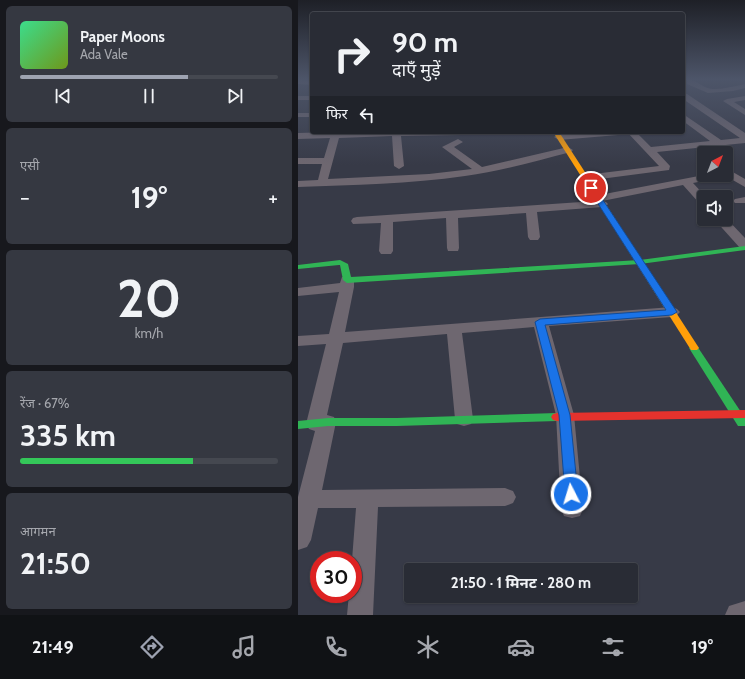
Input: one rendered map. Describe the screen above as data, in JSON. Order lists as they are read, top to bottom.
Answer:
{
  "north": "top right",
  "page": {
    "turn": ["90 m", "दाएँ मुड़ें"],
    "song": ["Paper Moons", "Ada Vale"],
    "then": "फिर",
    "tile": [
      "एसी",
      ["20", "km/h"],
      ["रेंज · 67%", "335 km"],
      ["आगमन", "21:50"]
    ],
    "heat": ["−", "19°", "+"],
    "limit": "30",
    "trip": "21:50 · 1 मिनट · 280 m",
    "tabs": ["21:49", "19°"]
  }
}
